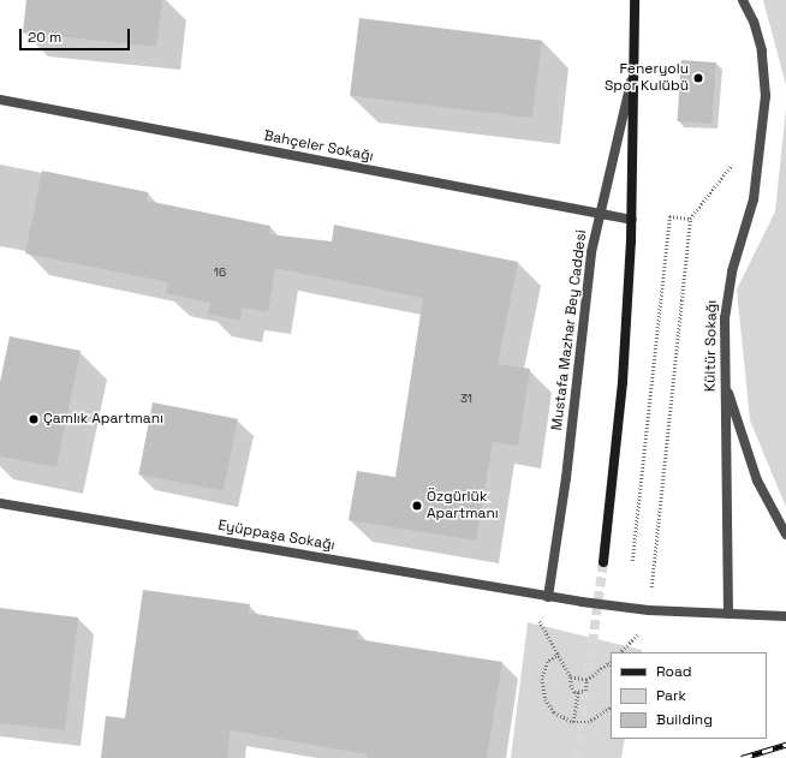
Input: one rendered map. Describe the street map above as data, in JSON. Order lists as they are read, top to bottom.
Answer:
{
  "streets": {
    "main road": ["Mustafa Mazhar Bey Caddesi"],
    "street": ["Bahçeler Sokağı", "Kültür Sokağı", "Eyüppaşa Sokağı"]
  },
  "crossings": [
    ["Bahçeler Sokağı", "Mustafa Mazhar Bey Caddesi"],
    ["Mustafa Mazhar Bey Caddesi", "Eyüppaşa Sokağı"],
    ["Kültür Sokağı", "Eyüppaşa Sokağı"]
  ],
  "places": ["Feneryolu Spor Kulübü", "Çamlık Apartmanı", "Özgürlük Apartmanı"],
  "house_numbers": ["16", "31"],
  "legend": ["Road", "Park", "Building"],
  "scale_bar": "20 m"
}
